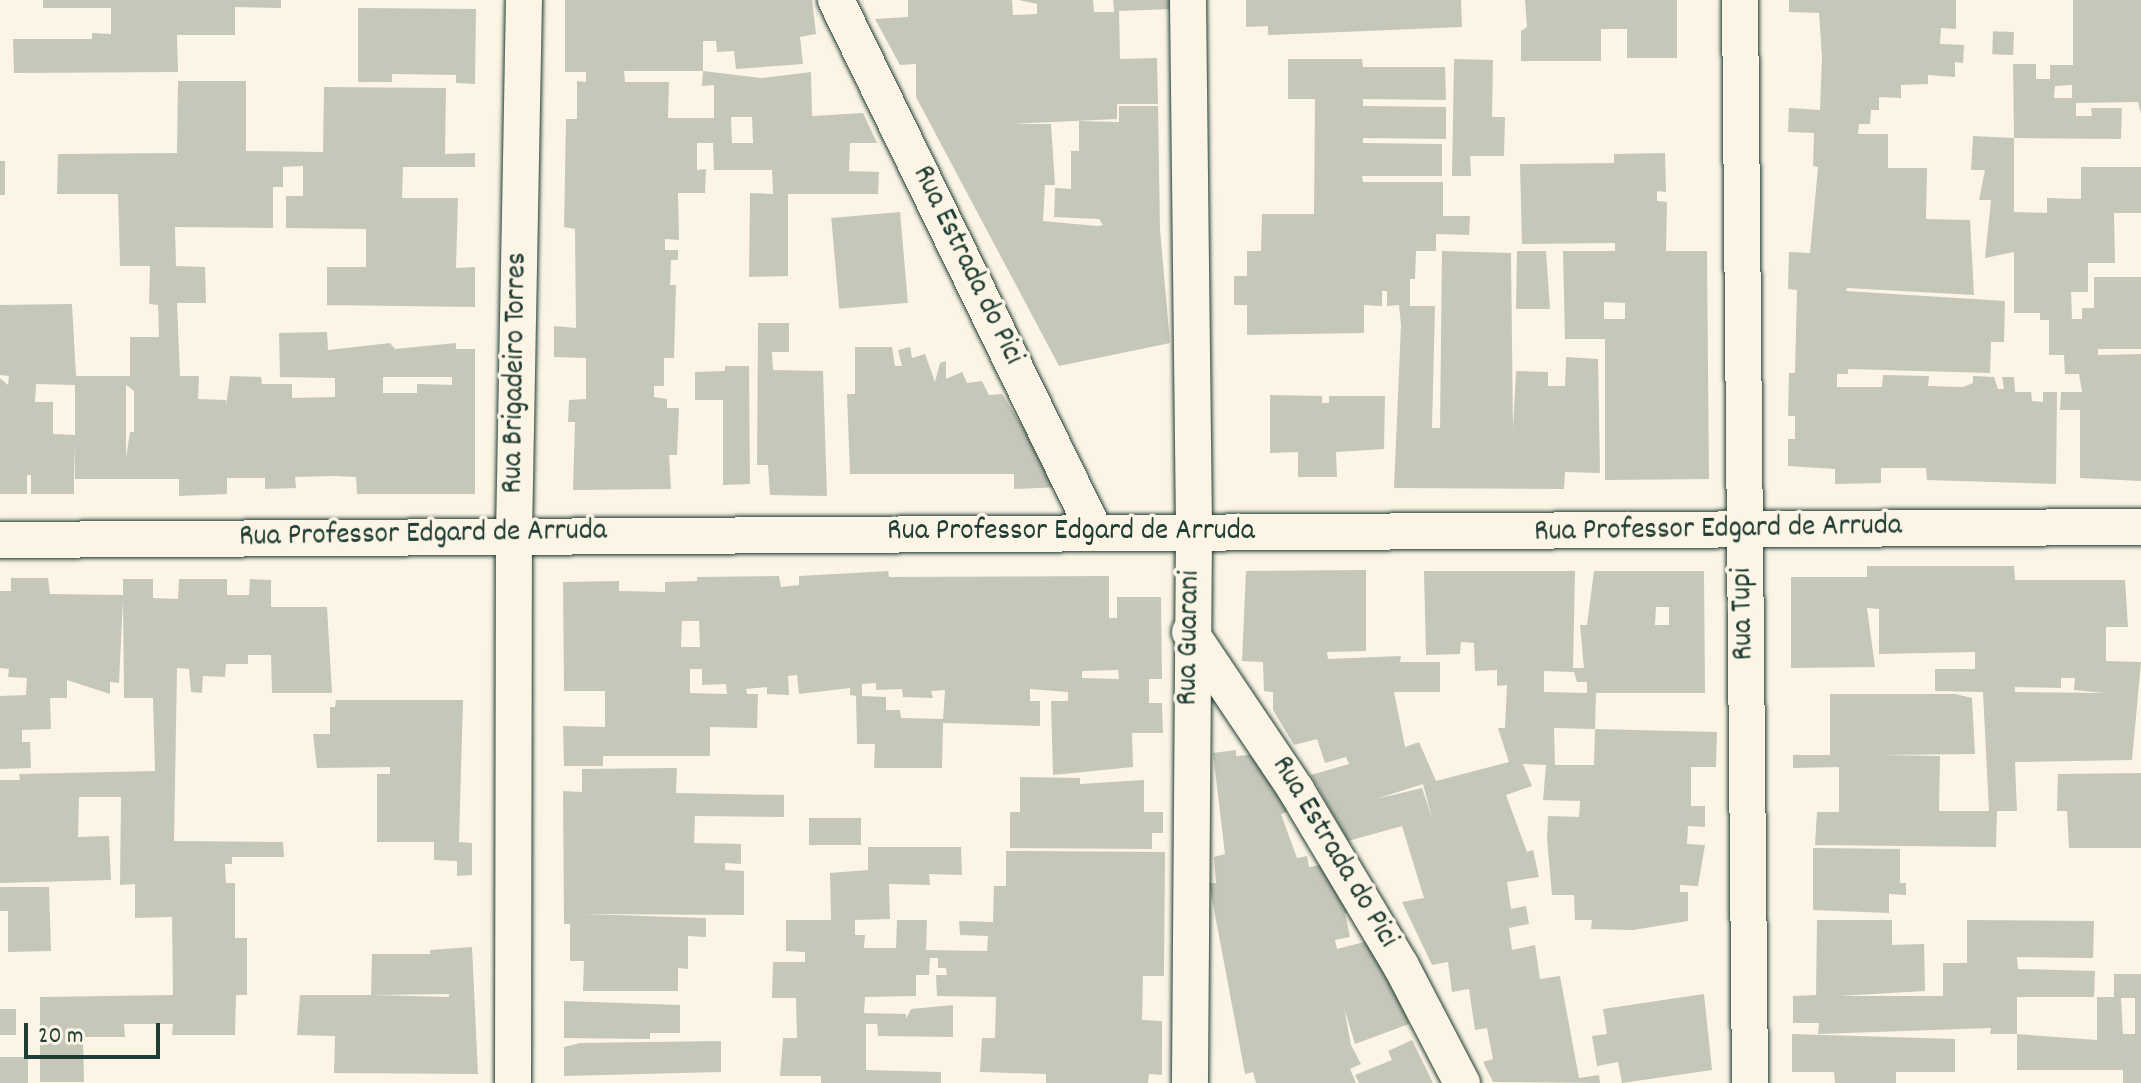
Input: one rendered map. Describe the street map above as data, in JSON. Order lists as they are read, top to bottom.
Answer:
{
  "streets": {
    "street": [
      "Rua Estrada do Pici",
      "Rua Brigadeiro Torres",
      "Rua Professor Edgard de Arruda",
      "Rua Tupi",
      "Rua Guarani"
    ]
  },
  "crossings": [
    ["Rua Estrada do Pici", "Rua Professor Edgard de Arruda"],
    ["Rua Estrada do Pici", "Rua Guarani"],
    ["Rua Brigadeiro Torres", "Rua Professor Edgard de Arruda"],
    ["Rua Professor Edgard de Arruda", "Rua Tupi"],
    ["Rua Professor Edgard de Arruda", "Rua Guarani"]
  ],
  "scale_bar": "20 m"
}
